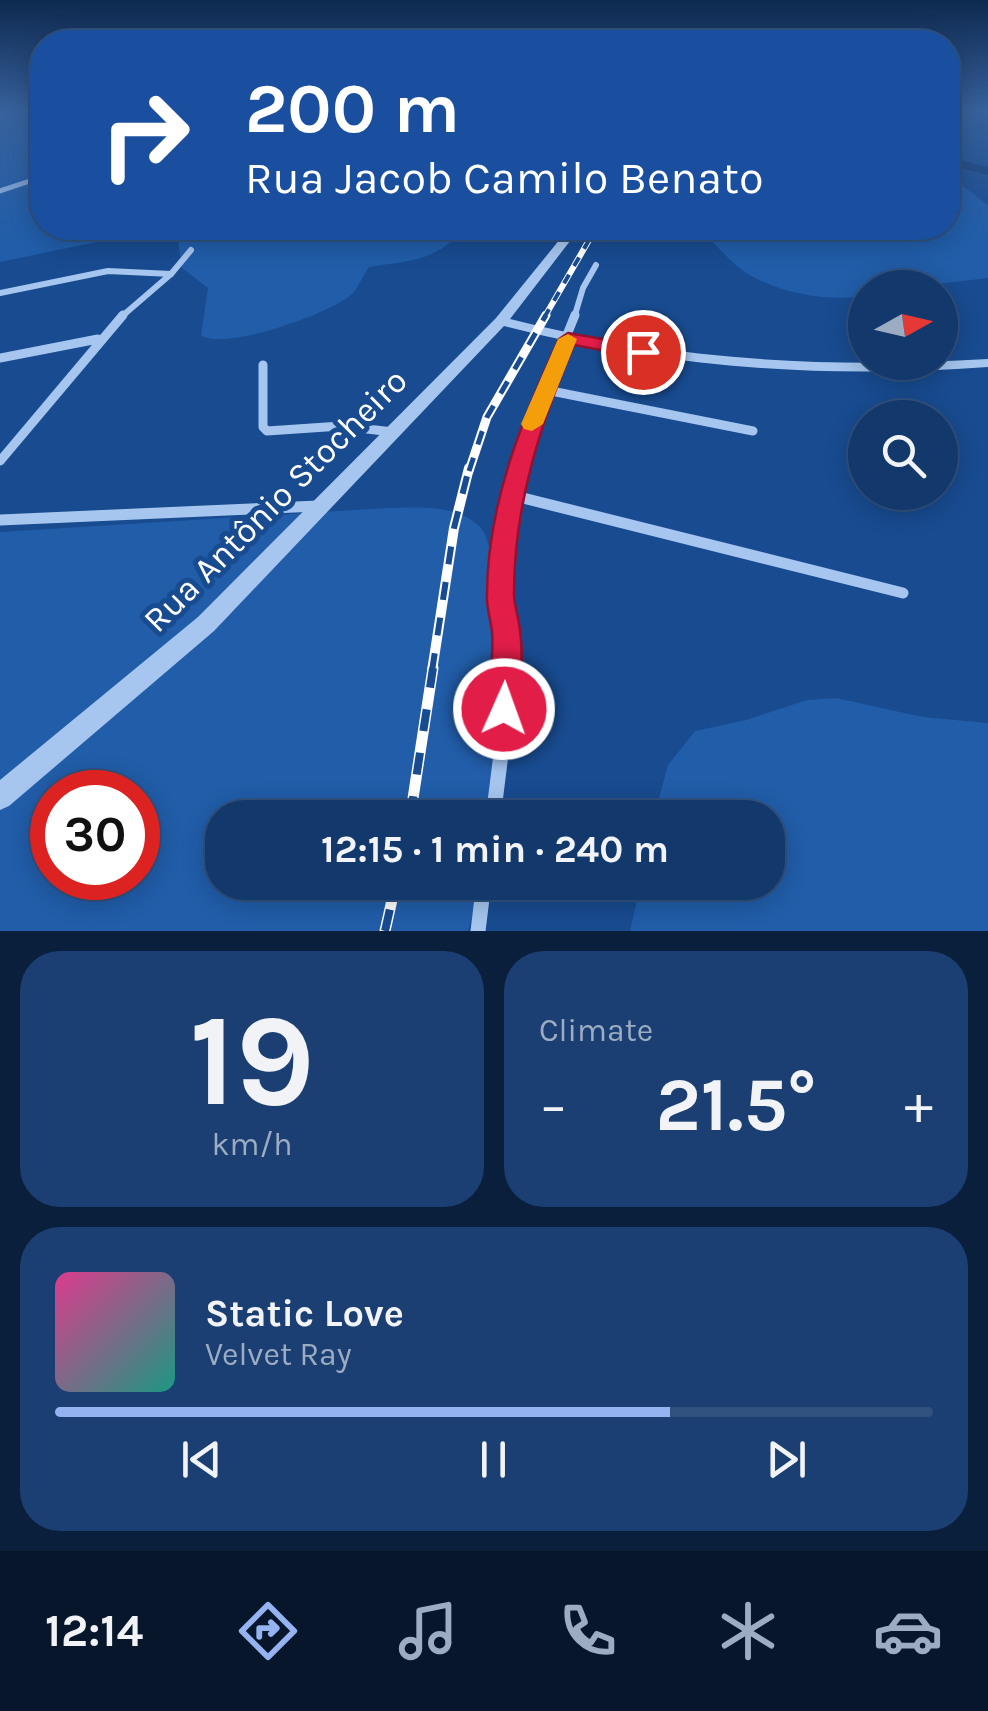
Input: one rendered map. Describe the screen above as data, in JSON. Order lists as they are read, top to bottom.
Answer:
{
  "streets": {
    "street": ["Rua Antônio Stocheiro"]
  },
  "north": "right",
  "page": {
    "turn": ["200 m", "Rua Jacob Camilo Benato"],
    "limit": "30",
    "trip": "12:15 · 1 min · 240 m",
    "tile": [
      ["19", "km/h"],
      "Climate"
    ],
    "heat": ["−", "21.5°", "+"],
    "song": ["Static Love", "Velvet Ray"],
    "tabs": "12:14"
  }
}
